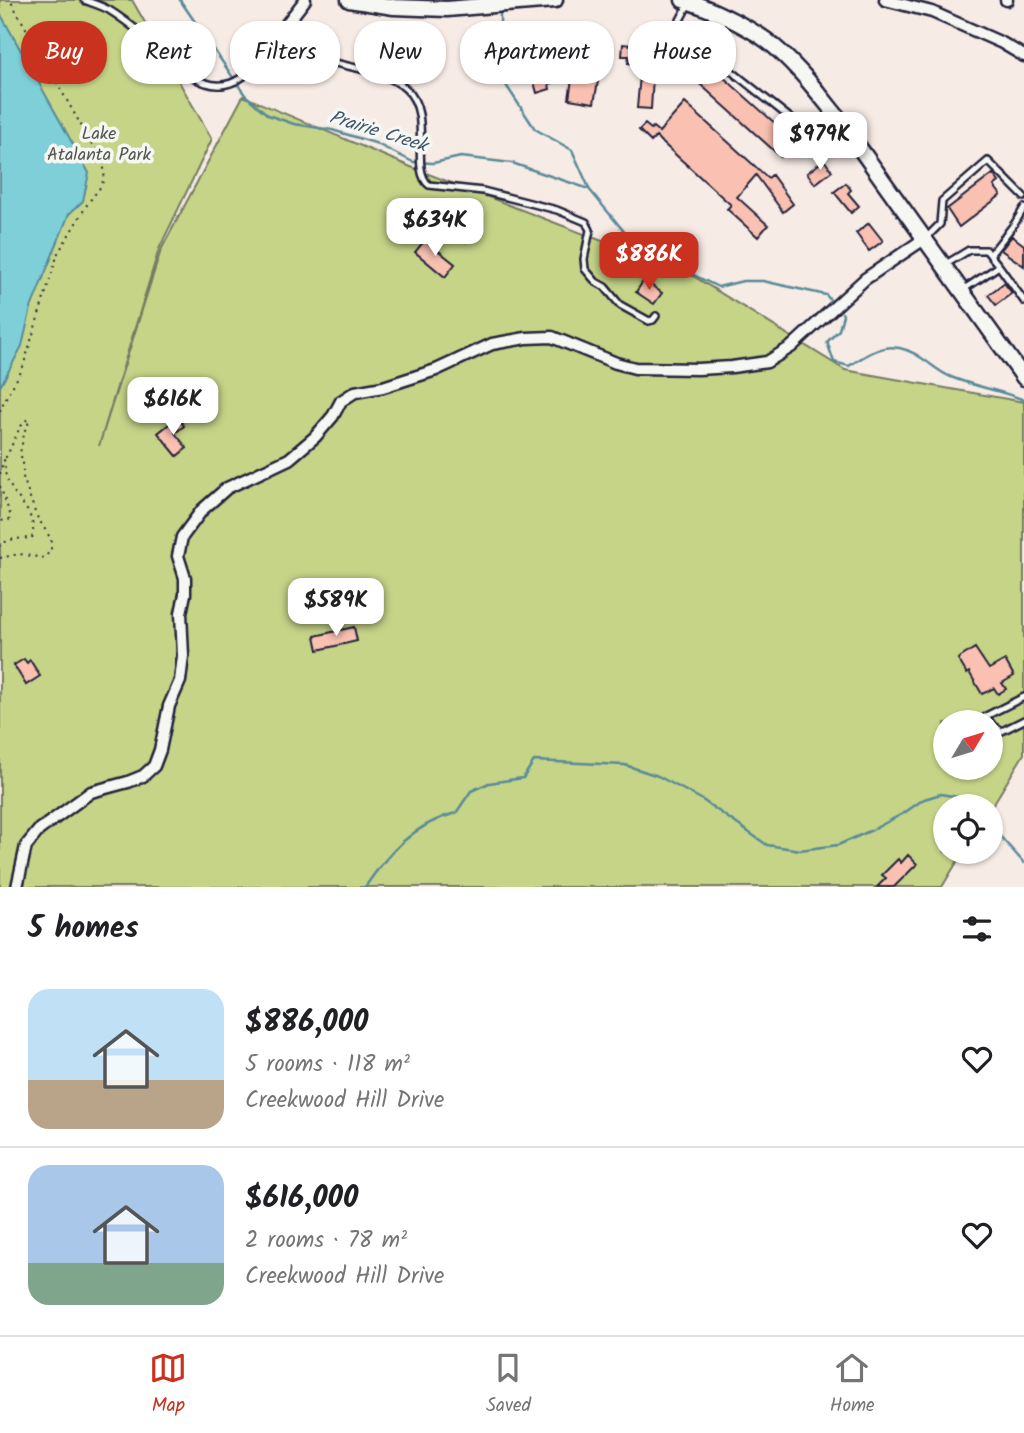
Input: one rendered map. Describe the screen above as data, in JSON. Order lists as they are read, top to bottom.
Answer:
{
  "water": ["Prairie Creek"],
  "parks": ["Lake Atalanta Park"],
  "north": "top right",
  "page": {
    "chip": [
      "Buy",
      "Rent",
      "Filters",
      "New",
      "Apartment",
      "House"
    ],
    "price": [
      "$979K",
      "$634K",
      "$886K",
      "$616K",
      "$589K"
    ],
    "heading": "5 homes",
    "list": [
      {
        "name": "$886,000",
        "note": "5 rooms · 118 m² · Creekwood Hill Drive"
      },
      {
        "name": "$616,000",
        "note": "2 rooms · 78 m² · Creekwood Hill Drive"
      }
    ],
    "tabs": ["Map", "Saved", "Home"]
  }
}
